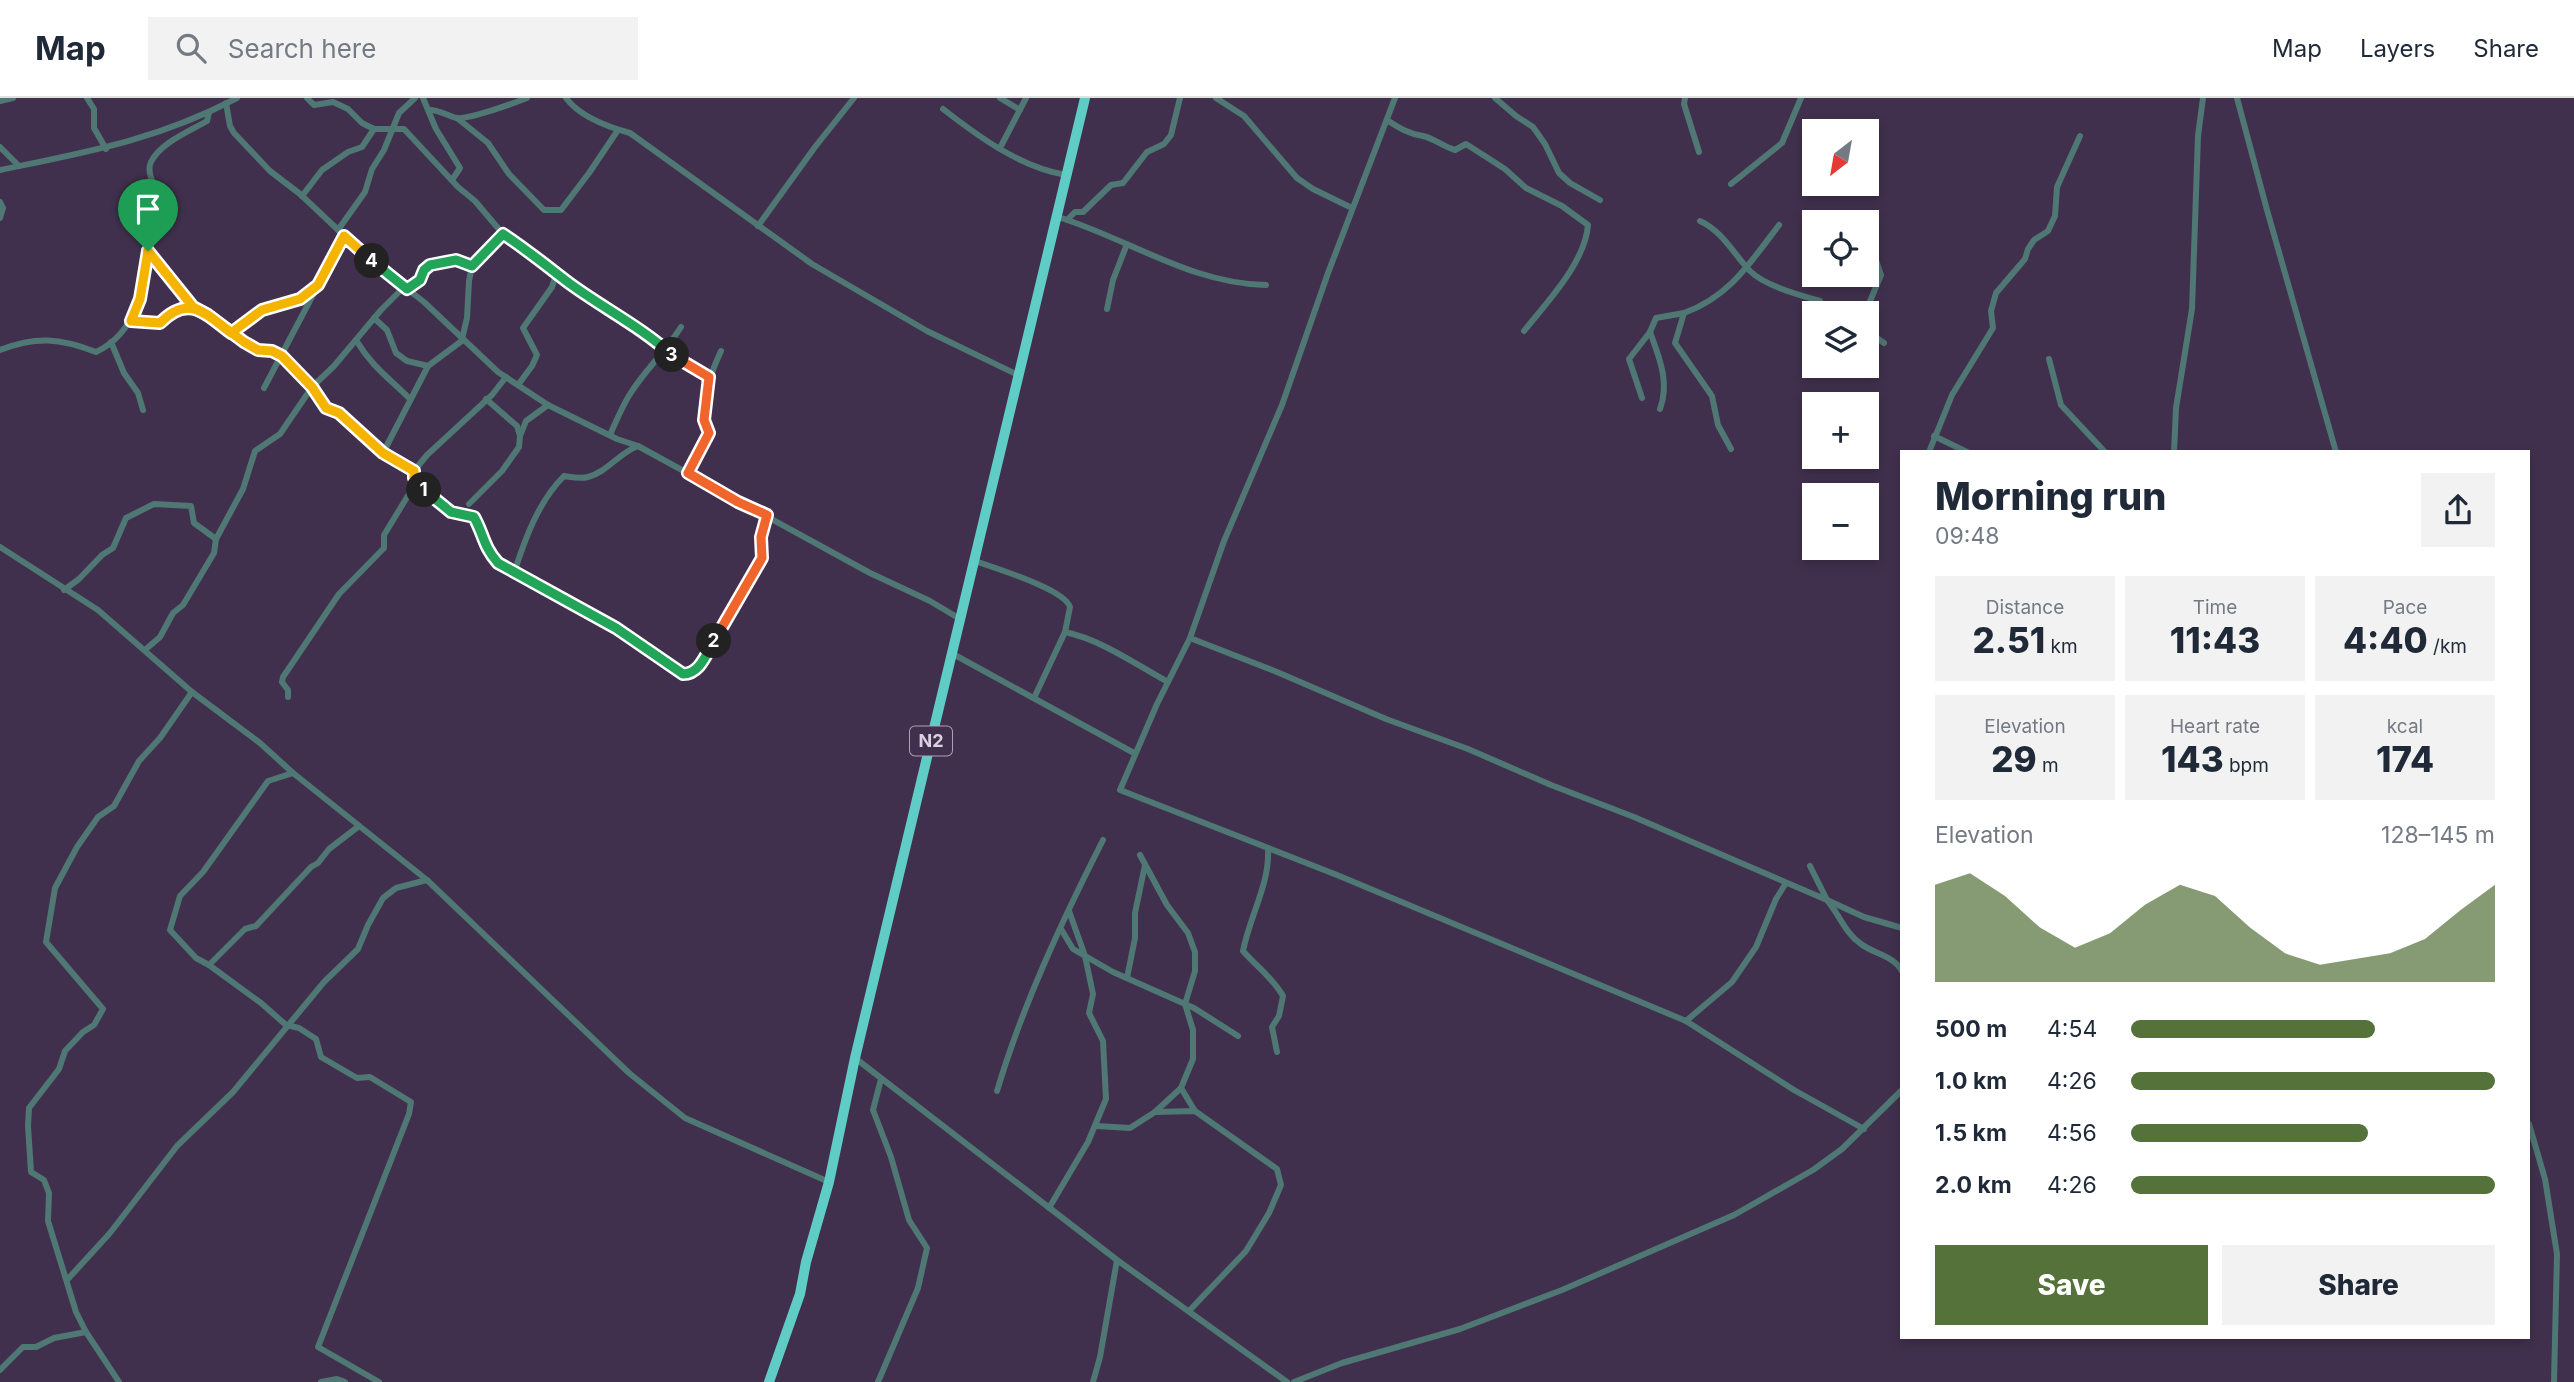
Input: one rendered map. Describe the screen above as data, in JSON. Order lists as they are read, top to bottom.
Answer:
{
  "streets": {
    "highway": ["N2"]
  },
  "north": "bottom left",
  "page": {
    "header": "Map",
    "search": "Search here",
    "nav": ["Map", "Layers", "Share"],
    "map_buttons": ["+", "−"],
    "pins": [
      "4",
      "3",
      "1",
      "2"
    ],
    "heading": ["Morning run", "09:48"],
    "stats": [
      ["Distance", "2.51 km"],
      ["Time", "11:43"],
      ["Pace", "4:40 /km"],
      ["Elevation", "29 m"],
      ["Heart rate", "143 bpm"],
      ["kcal", "174"]
    ],
    "chart": ["Elevation", "128–145 m"],
    "list": [
      {
        "name": "500 m",
        "note": "4:54"
      },
      {
        "name": "1.0 km",
        "note": "4:26"
      },
      {
        "name": "1.5 km",
        "note": "4:56"
      },
      {
        "name": "2.0 km",
        "note": "4:26"
      }
    ],
    "buttons": ["Save", "Share"]
  }
}
